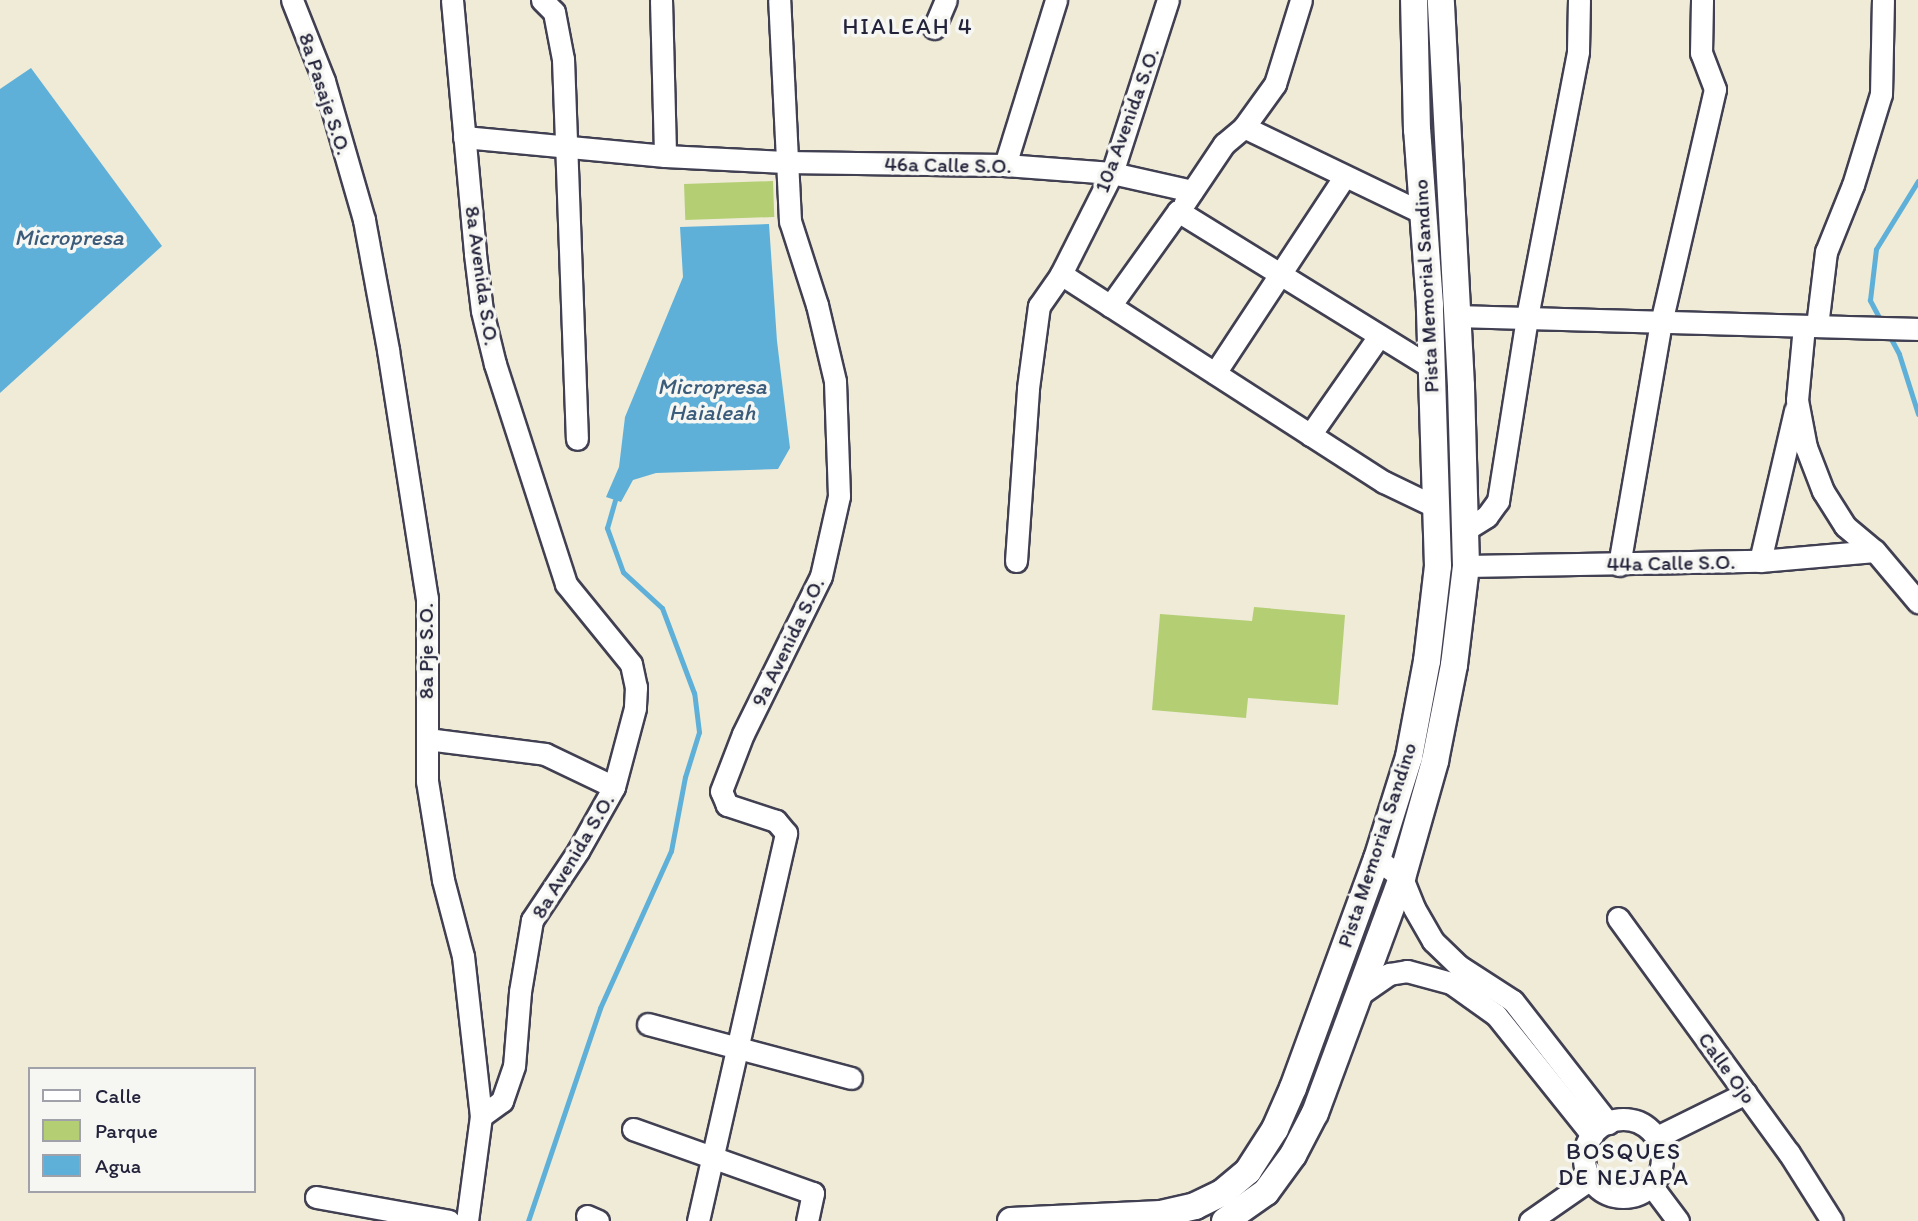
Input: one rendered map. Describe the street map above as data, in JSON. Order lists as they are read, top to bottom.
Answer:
{
  "streets": {
    "main road": ["Pista Memorial Sandino"],
    "street": [
      "8a Pasaje S.O.",
      "10a Avenida S.O.",
      "46a Calle S.O.",
      "8a Avenida S.O.",
      "44a Calle S.O.",
      "9a Avenida S.O.",
      "8a Pje S.O.",
      "Calle Ojo"
    ]
  },
  "crossings": [
    ["8a Pasaje S.O.", "8a Pje S.O."],
    ["10a Avenida S.O.", "46a Calle S.O."],
    ["46a Calle S.O.", "8a Avenida S.O."],
    ["46a Calle S.O.", "9a Avenida S.O."],
    ["8a Avenida S.O.", "8a Pje S.O."],
    ["Pista Memorial Sandino", "44a Calle S.O."]
  ],
  "districts": ["HIALEAH 4", "BOSQUES DE NEJAPA"],
  "water": ["Micropresa", "Micropresa Haialeah"],
  "legend": ["Calle", "Parque", "Agua"]
}
